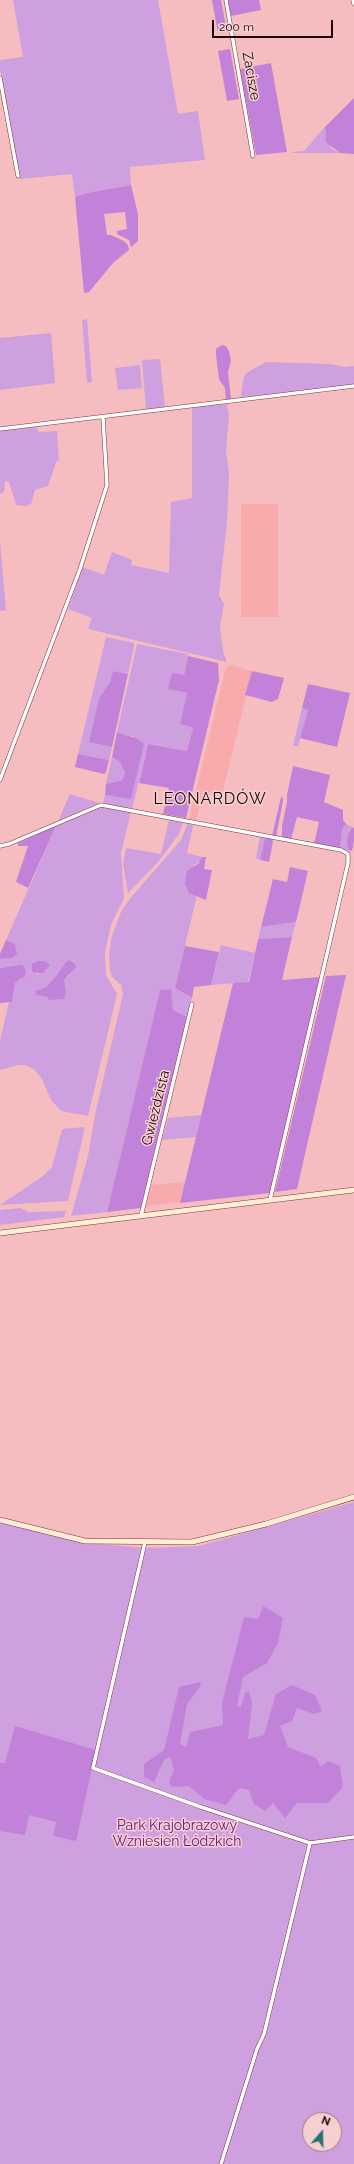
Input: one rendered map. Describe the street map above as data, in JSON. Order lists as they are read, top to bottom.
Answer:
{
  "streets": {
    "street": ["Zacisze", "Gwieździsta"]
  },
  "districts": ["LEONARDÓW"],
  "parks": ["Park Krajobrazowy Wzniesień Łódzkich"],
  "scale_bar": "200 m",
  "north": "top"
}
